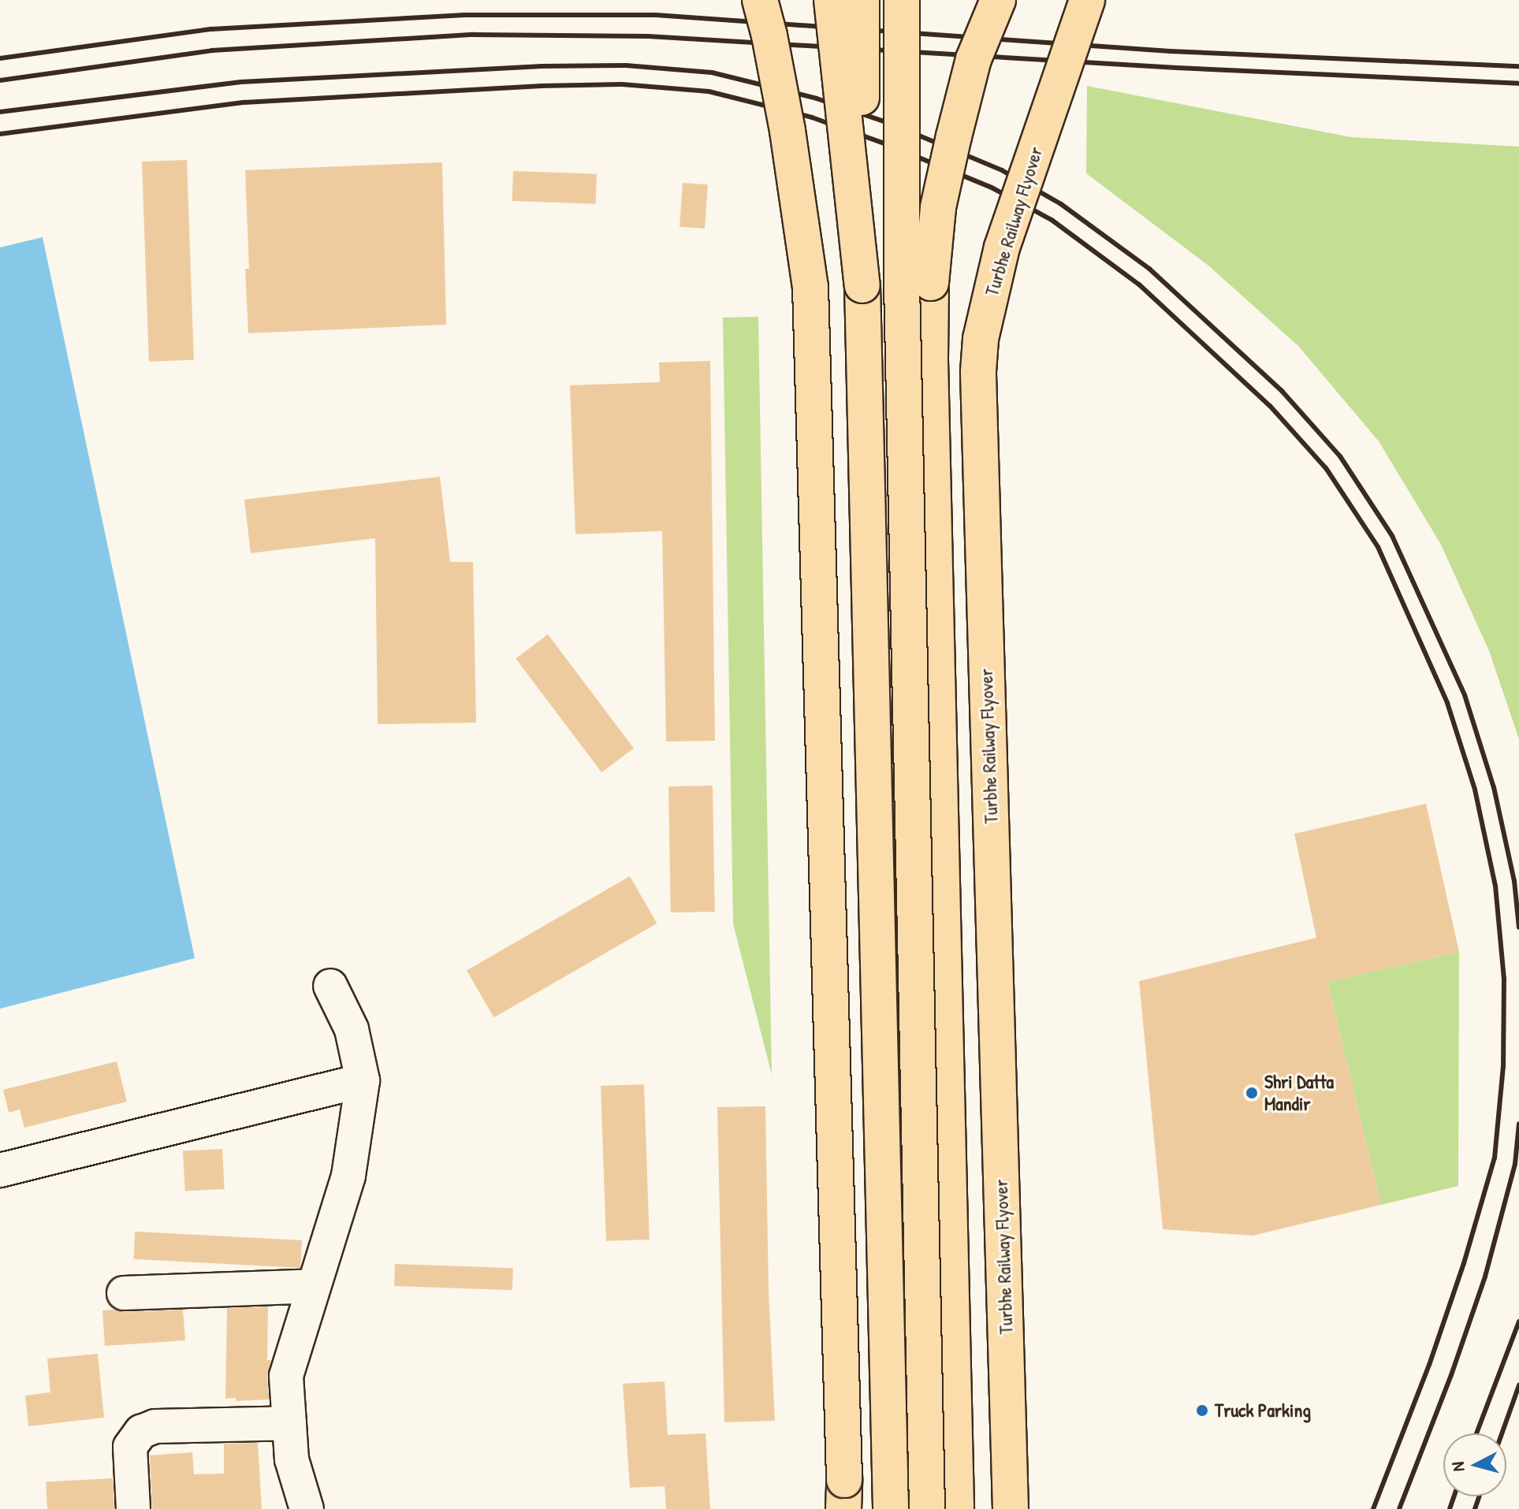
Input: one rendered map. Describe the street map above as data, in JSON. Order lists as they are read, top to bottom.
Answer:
{
  "streets": {
    "main road": ["Turbhe Railway Flyover"]
  },
  "places": ["Shri Datta Mandir", "Truck Parking"],
  "north": "left"
}
